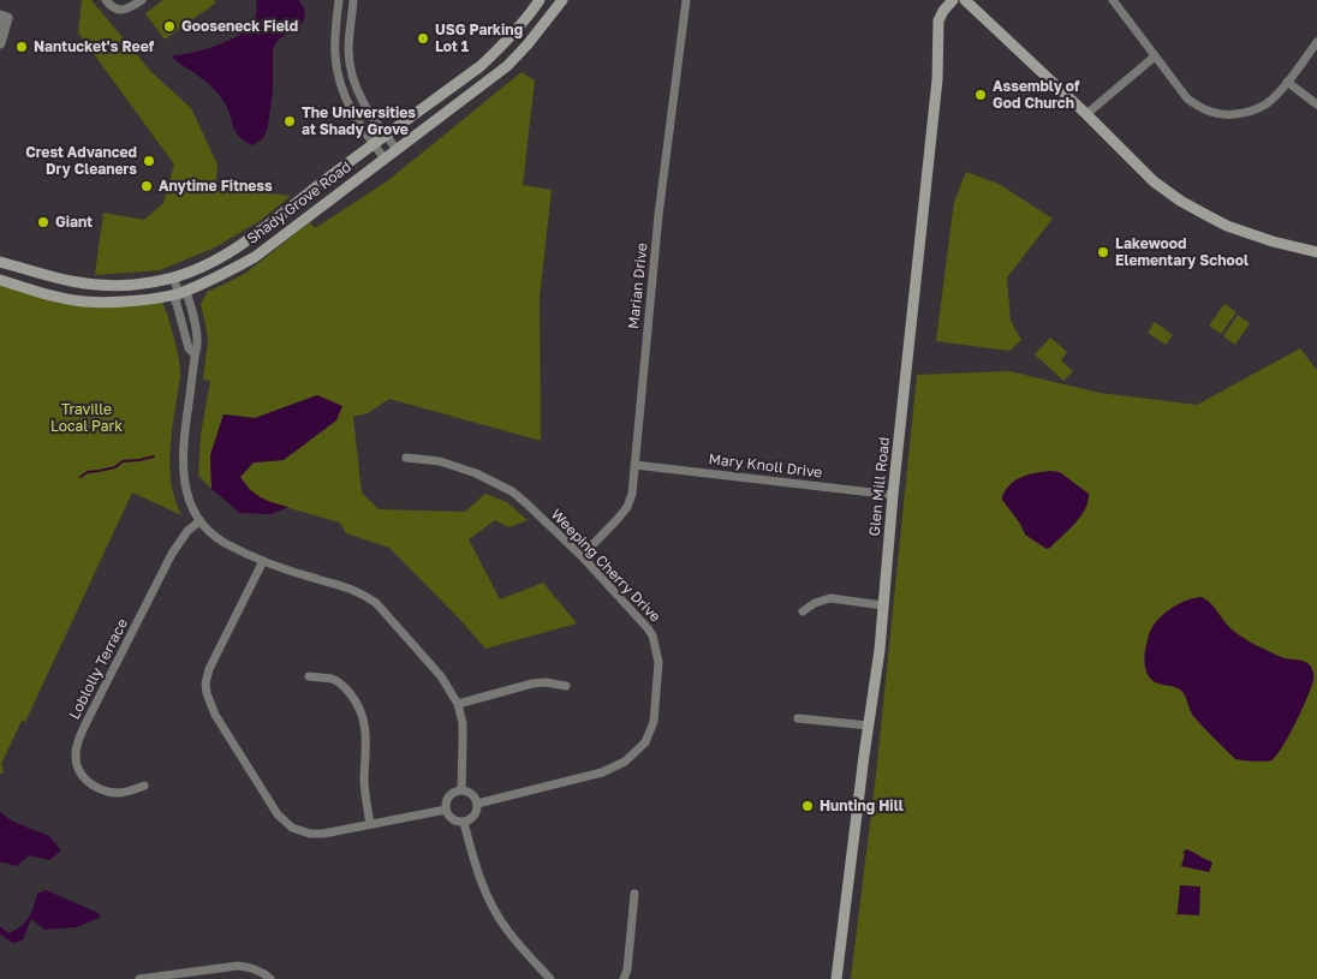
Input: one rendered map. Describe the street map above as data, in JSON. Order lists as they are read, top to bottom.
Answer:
{
  "streets": {
    "main road": ["Shady Grove Road", "Glen Mill Road"],
    "street": [
      "Marian Drive",
      "Mary Knoll Drive",
      "Weeping Cherry Drive",
      "Loblolly Terrace"
    ]
  },
  "crossings": [
    ["Marian Drive", "Mary Knoll Drive"],
    ["Marian Drive", "Weeping Cherry Drive"],
    ["Mary Knoll Drive", "Glen Mill Road"]
  ],
  "parks": ["Traville Local Park"],
  "places": [
    "Gooseneck Field",
    "USG Parking Lot 1",
    "Nantucket's Reef",
    "Assembly of God Church",
    "The Universities at Shady Grove",
    "Crest Advanced Dry Cleaners",
    "Anytime Fitness",
    "Giant",
    "Lakewood Elementary School",
    "Hunting Hill"
  ]
}
